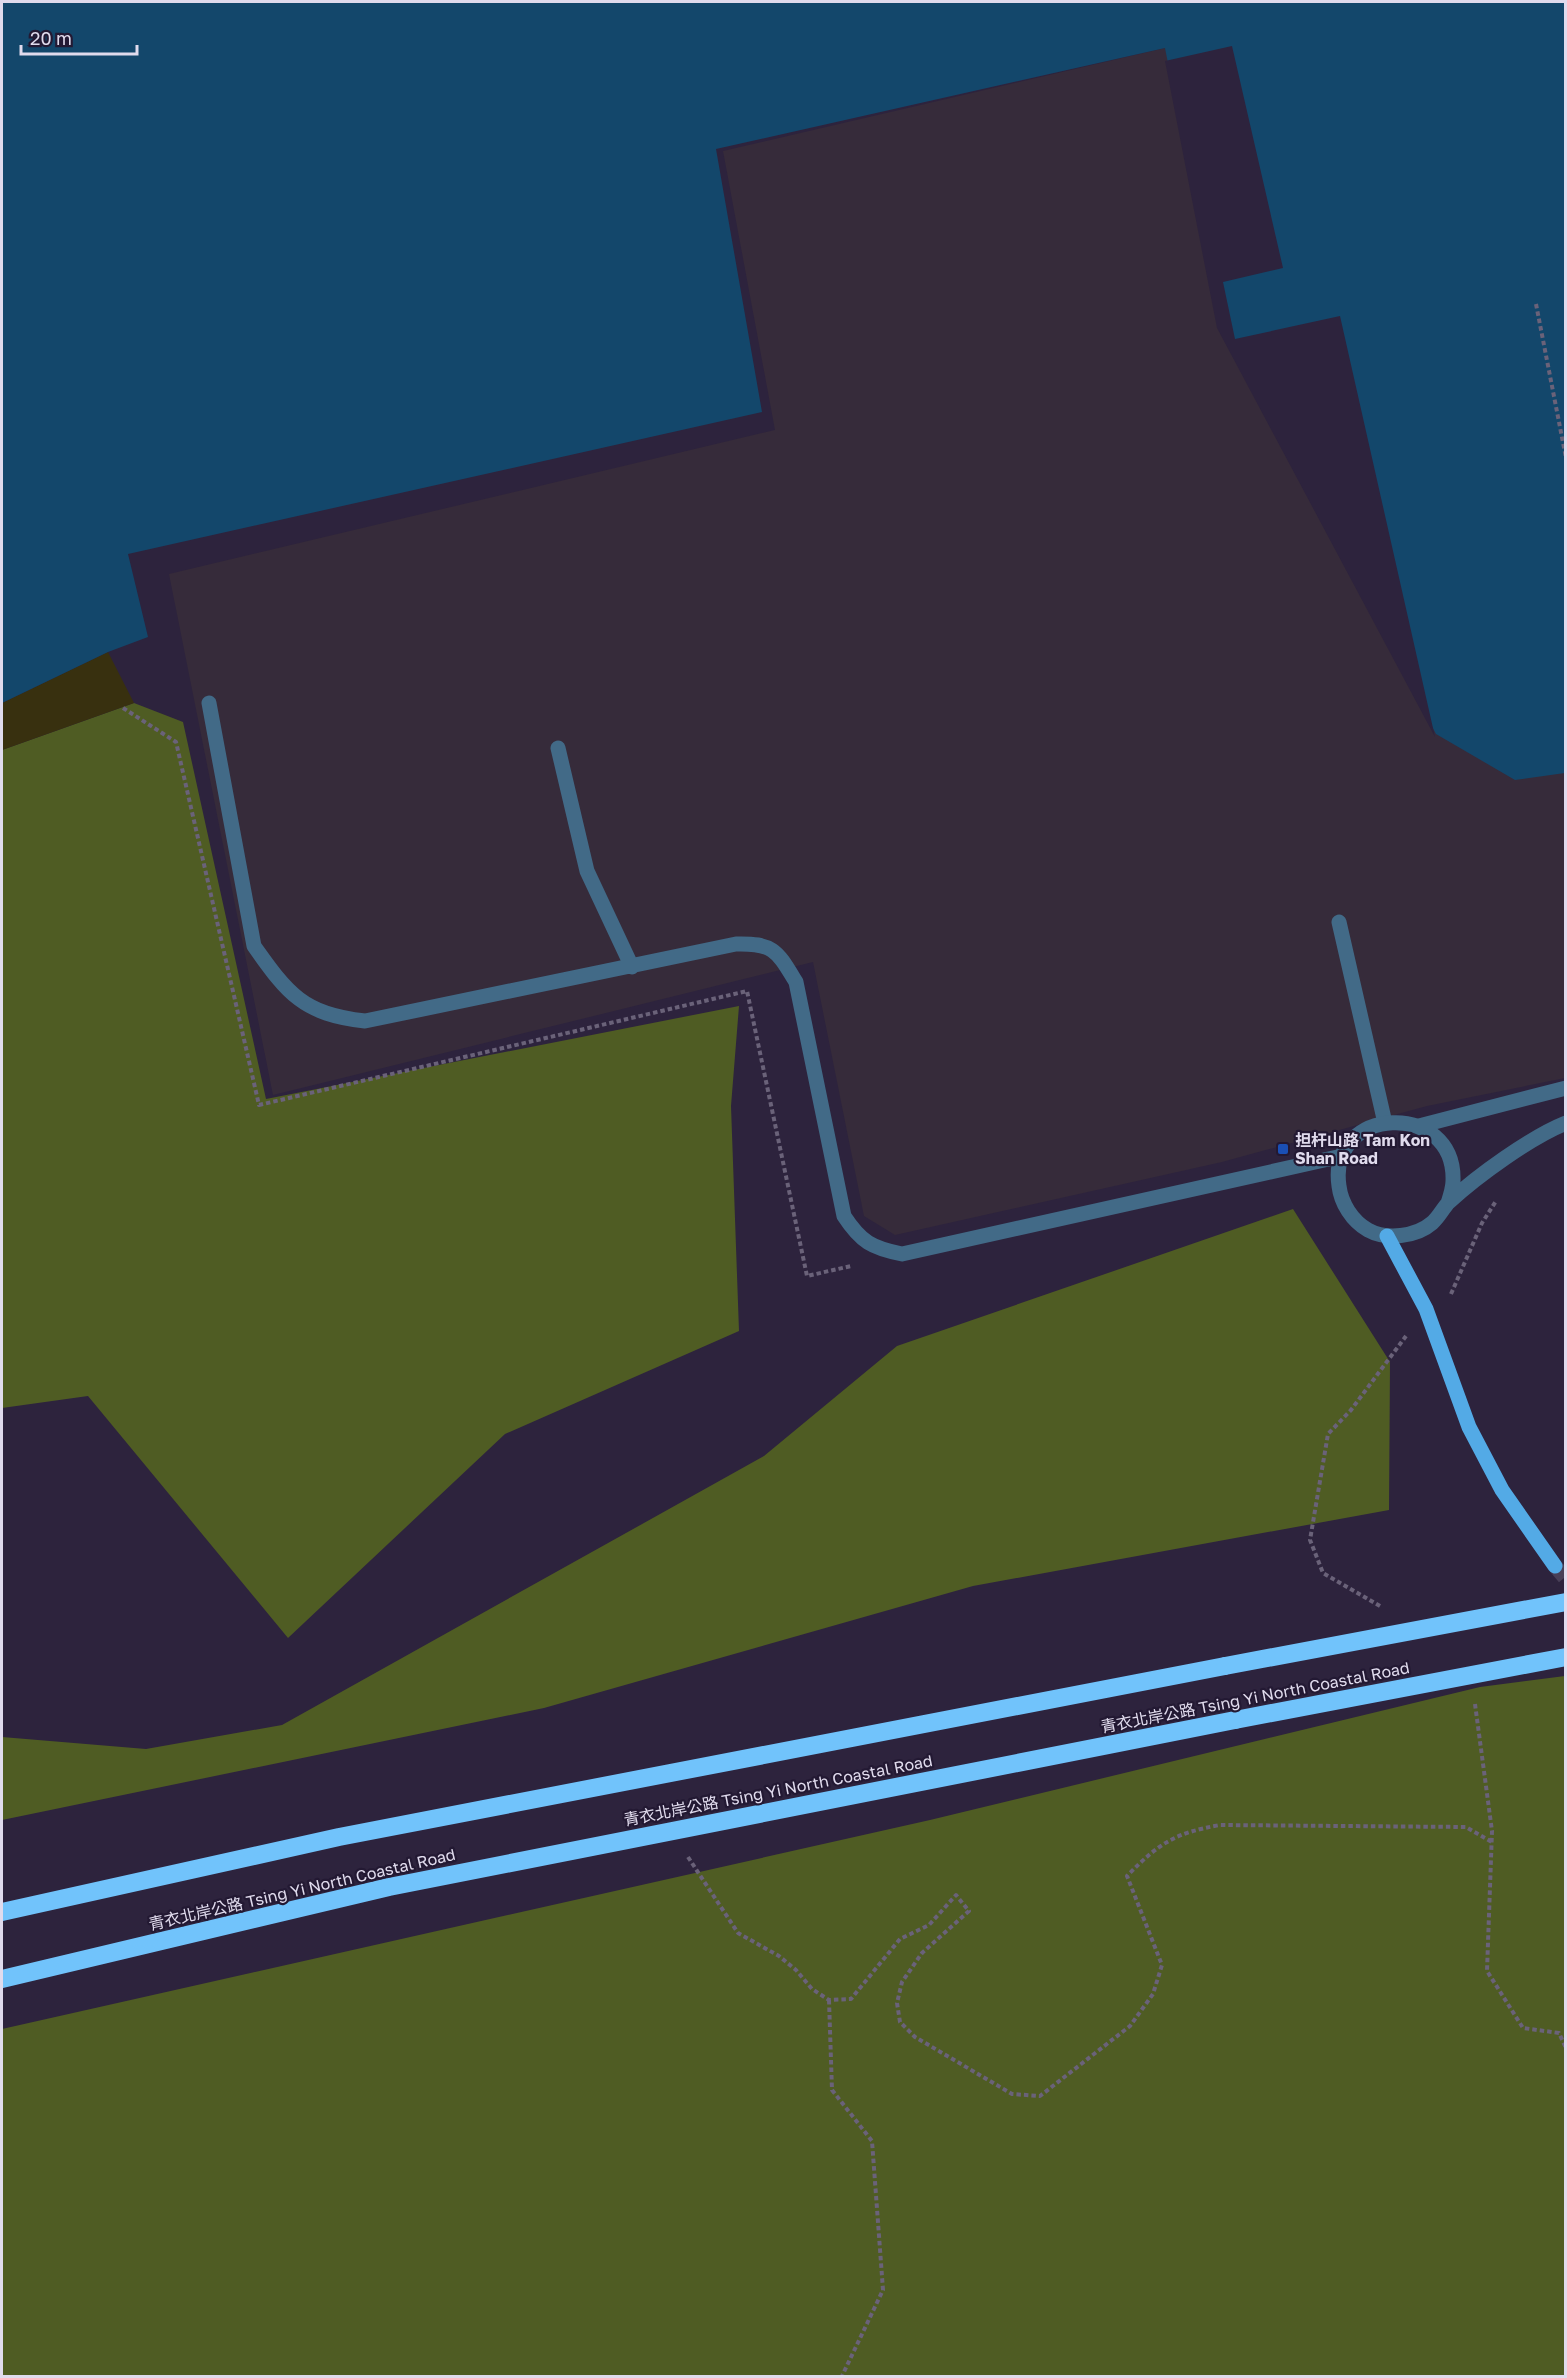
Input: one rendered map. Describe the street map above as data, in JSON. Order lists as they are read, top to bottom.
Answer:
{
  "streets": {
    "highway": ["青衣北岸公路 Tsing Yi North Coastal Road"]
  },
  "places": {
    "transit": ["担杆山路 Tam Kon Shan Road"]
  },
  "scale_bar": "20 m"
}
